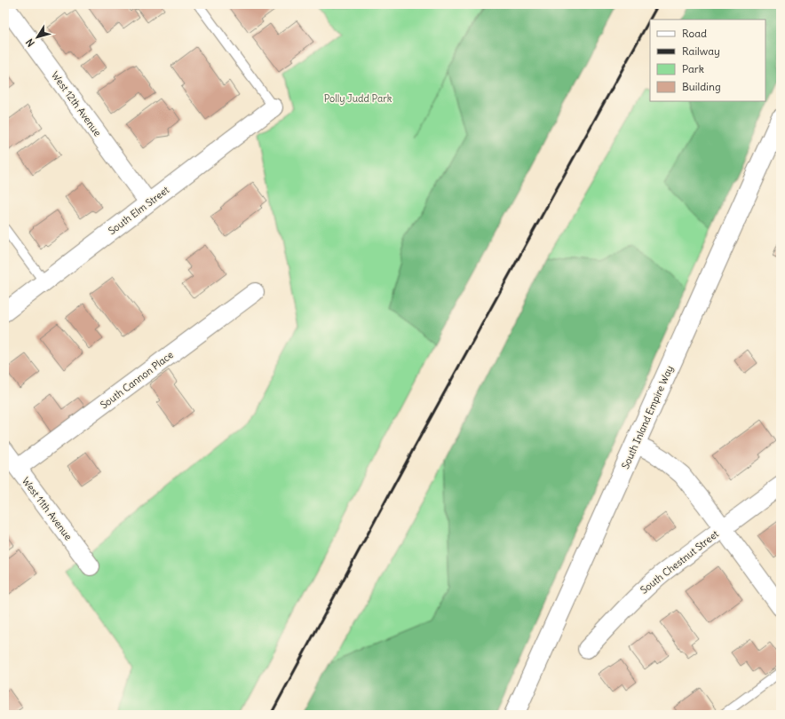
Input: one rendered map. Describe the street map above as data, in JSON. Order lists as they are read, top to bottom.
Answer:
{
  "streets": {
    "street": [
      "West 12th Avenue",
      "South Elm Street",
      "South Cannon Place",
      "South Inland Empire Way",
      "West 11th Avenue",
      "South Chestnut Street"
    ]
  },
  "crossings": [
    ["West 12th Avenue", "South Elm Street"],
    ["South Cannon Place", "West 11th Avenue"]
  ],
  "parks": ["Polly Judd Park"],
  "legend": [
    "Road",
    "Railway",
    "Park",
    "Building"
  ],
  "north": "bottom left"
}
